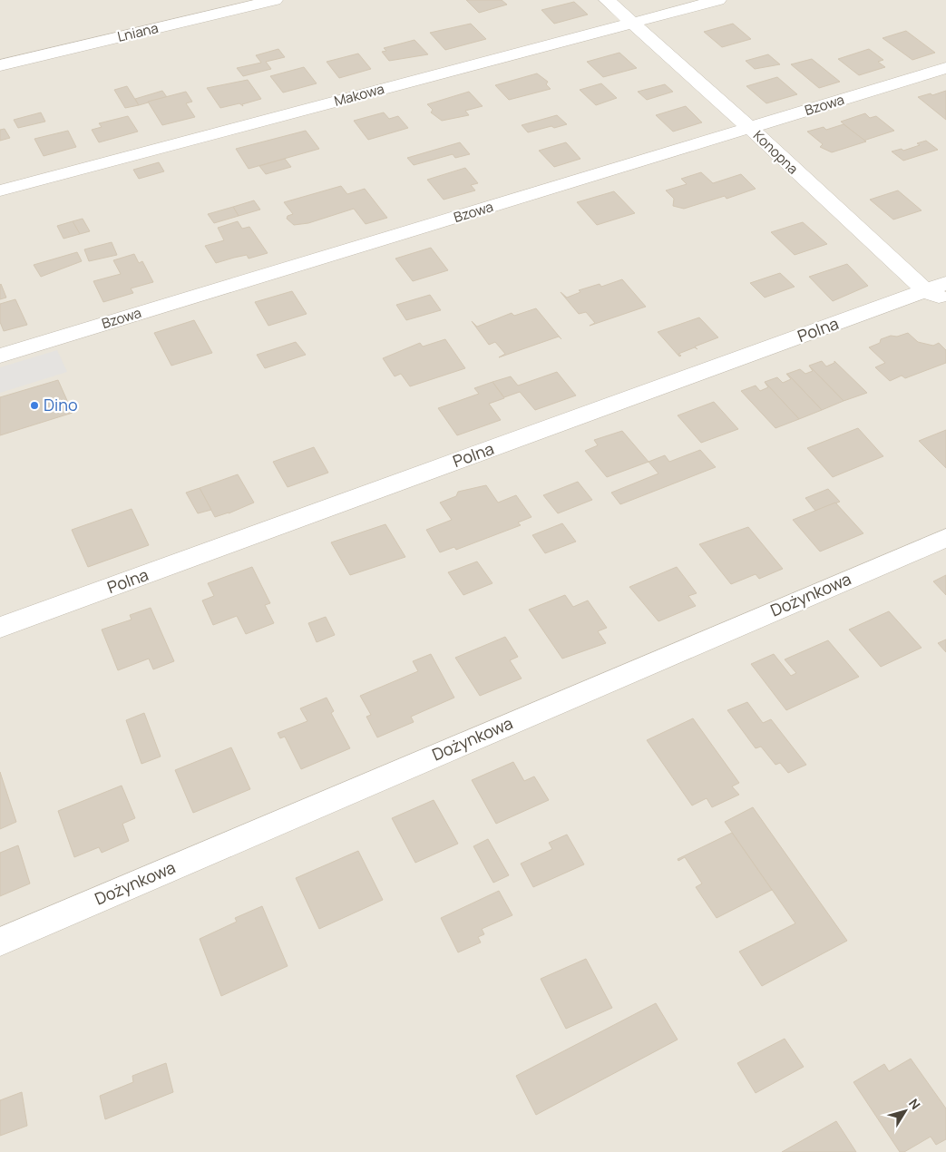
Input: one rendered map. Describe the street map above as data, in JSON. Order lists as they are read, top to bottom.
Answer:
{
  "streets": {
    "street": [
      "Lniana",
      "Makowa",
      "Bzowa",
      "Konopna",
      "Polna",
      "Dożynkowa"
    ]
  },
  "crossings": [
    ["Makowa", "Konopna"],
    ["Bzowa", "Konopna"],
    ["Konopna", "Polna"]
  ],
  "places": ["Dino"],
  "north": "top right"
}
